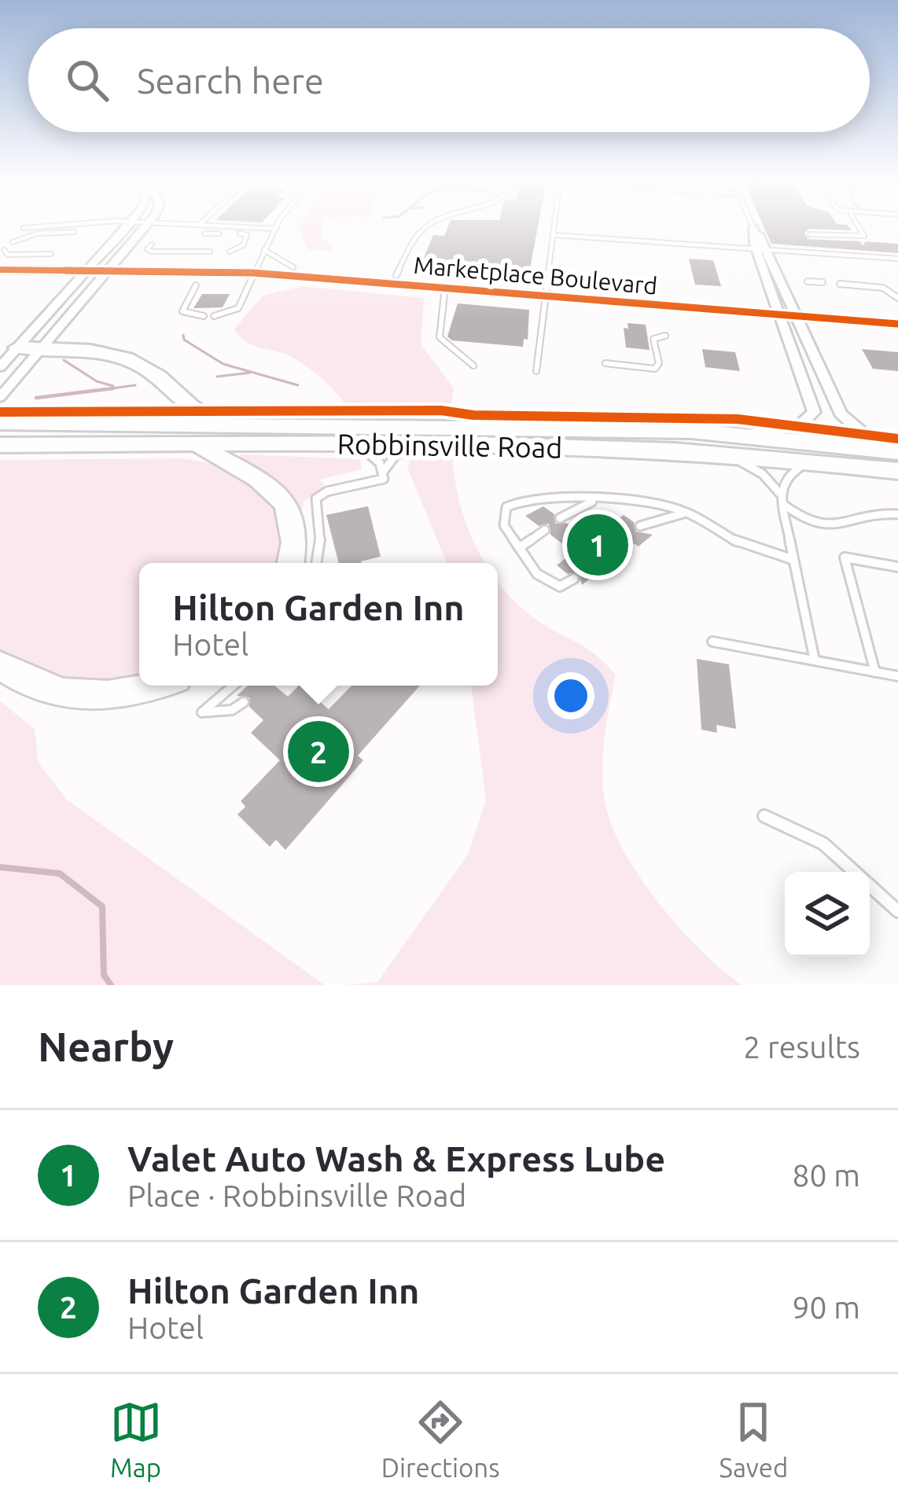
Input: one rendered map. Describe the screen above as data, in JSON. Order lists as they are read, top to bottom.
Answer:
{
  "streets": {
    "highway": ["Robbinsville Road"],
    "street": ["Marketplace Boulevard"]
  },
  "page": {
    "search": "Search here",
    "pins": ["1", "2"],
    "popup": ["Hilton Garden Inn", "Hotel"],
    "heading": ["Nearby", "2 results"],
    "list": [
      {
        "mark": "1",
        "name": "Valet Auto Wash & Express Lube",
        "note": "Place · Robbinsville Road",
        "value": "80 m"
      },
      {
        "mark": "2",
        "name": "Hilton Garden Inn",
        "note": "Hotel",
        "value": "90 m"
      }
    ],
    "nav": ["Map", "Directions", "Saved"]
  }
}
